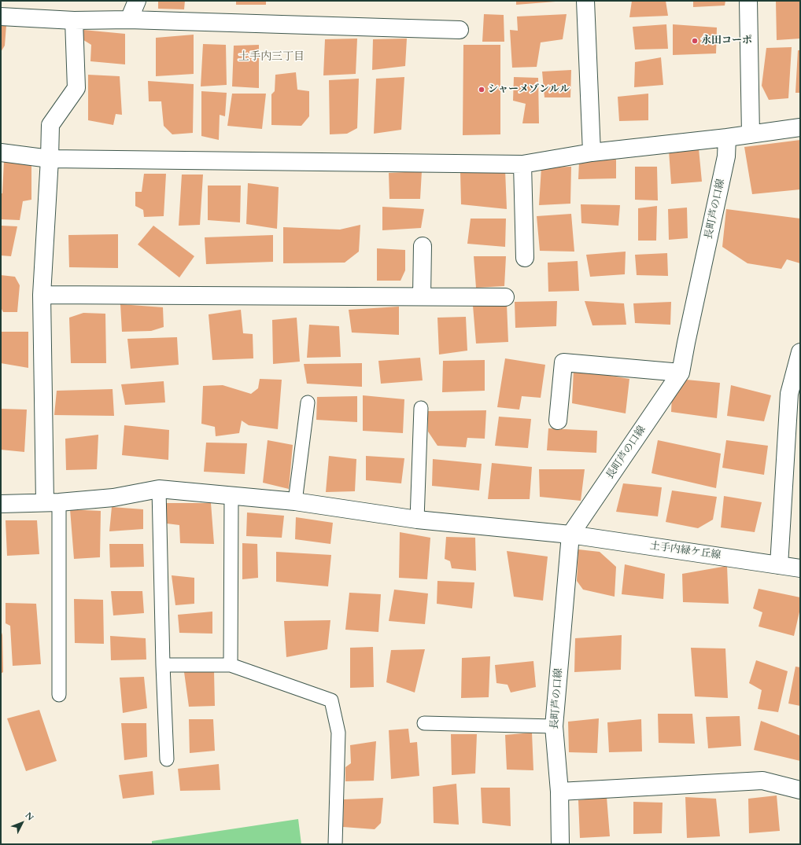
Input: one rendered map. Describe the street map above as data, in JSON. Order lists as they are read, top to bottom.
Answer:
{
  "streets": {
    "street": ["長町芦の口線", "土手内緑ケ丘線"]
  },
  "crossings": [
    ["長町芦の口線", "土手内緑ケ丘線"]
  ],
  "districts": ["土手内三丁目"],
  "places": ["永田コーポ", "シャーメゾンルル"],
  "north": "top right"
}
